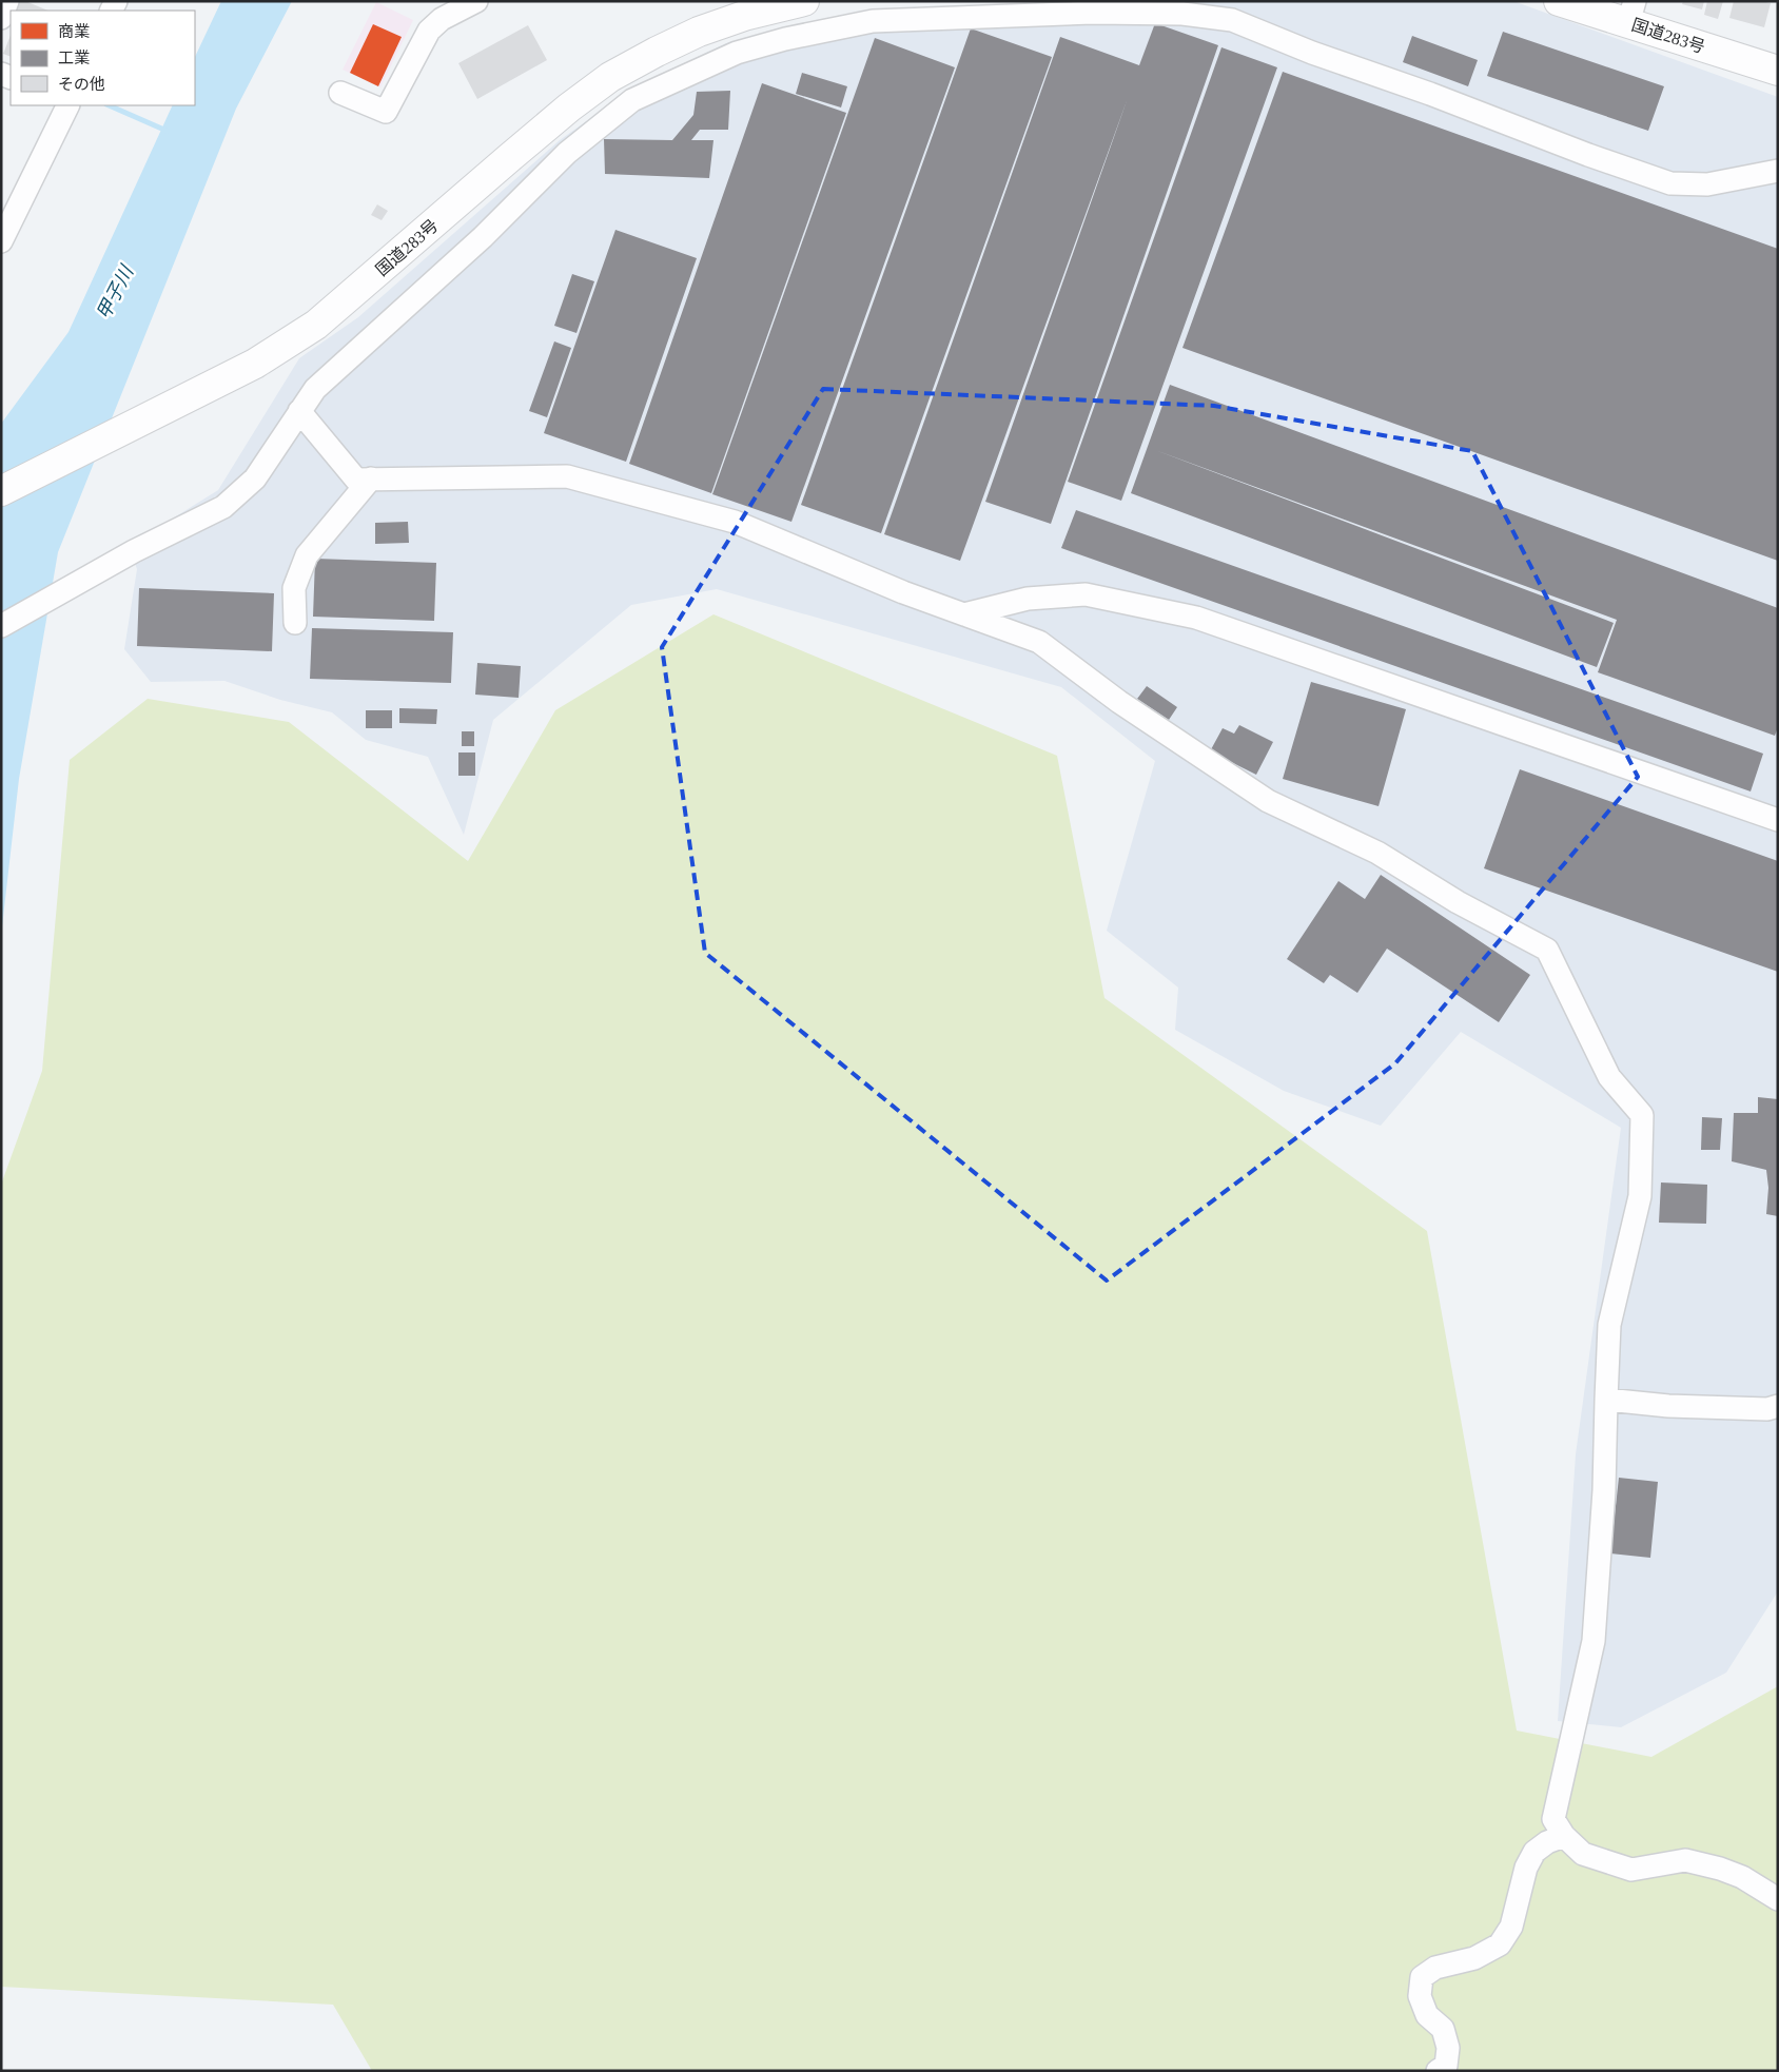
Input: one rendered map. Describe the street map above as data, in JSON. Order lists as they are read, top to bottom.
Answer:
{
  "streets": {
    "highway": ["国道283号"]
  },
  "water": ["甲子川"],
  "legend": ["商業", "工業", "その他"]
}
